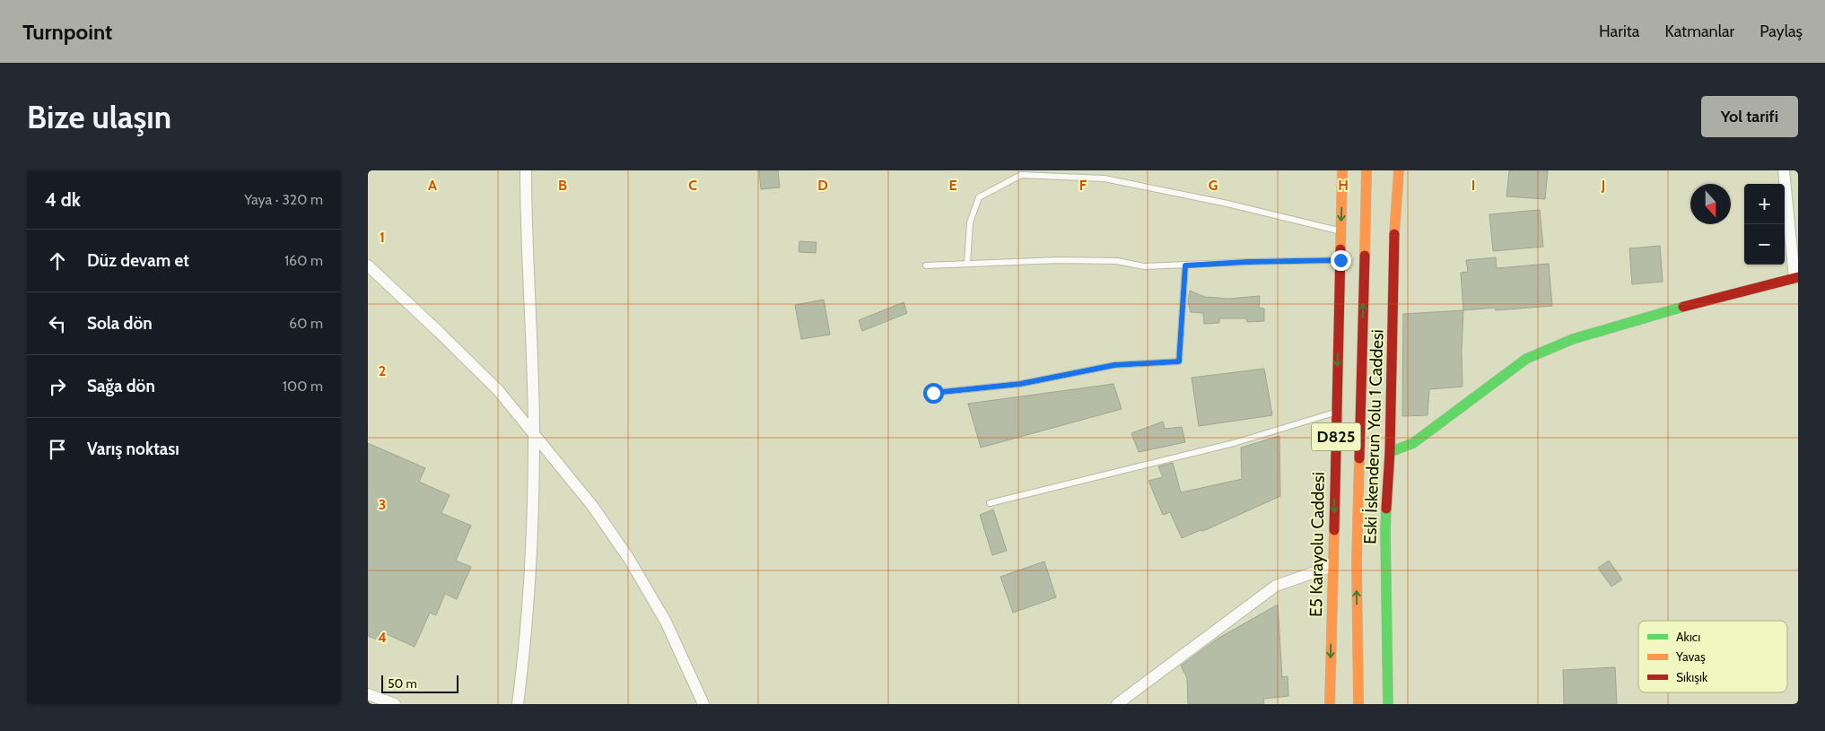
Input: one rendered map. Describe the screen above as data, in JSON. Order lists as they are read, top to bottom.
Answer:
{
  "streets": {
    "main road": ["D825", "Eski İskenderun Yolu 1 Caddesi", "E5 Karayolu Caddesi"]
  },
  "legend": ["Akıcı", "Yavaş", "Sıkışık"],
  "scale_bar": "50 m",
  "north": "bottom",
  "page": {
    "header": "Turnpoint",
    "nav": ["Harita", "Katmanlar", "Paylaş"],
    "buttons": "Yol tarifi",
    "title": "Bize ulaşın",
    "heading": ["4 dk", "Yaya · 320 m"],
    "map_buttons": ["+", "−"],
    "list": [
      ["Düz devam et", "160 m"],
      ["Sola dön", "60 m"],
      ["Sağa dön", "100 m"],
      "Varış noktası"
    ],
    "scale": "50 m"
  },
  "grid": {
    "columns": [
      "A",
      "B",
      "C",
      "D",
      "E",
      "F",
      "G",
      "H",
      "I",
      "J"
    ],
    "rows": [
      "1",
      "2",
      "3",
      "4"
    ]
  }
}
